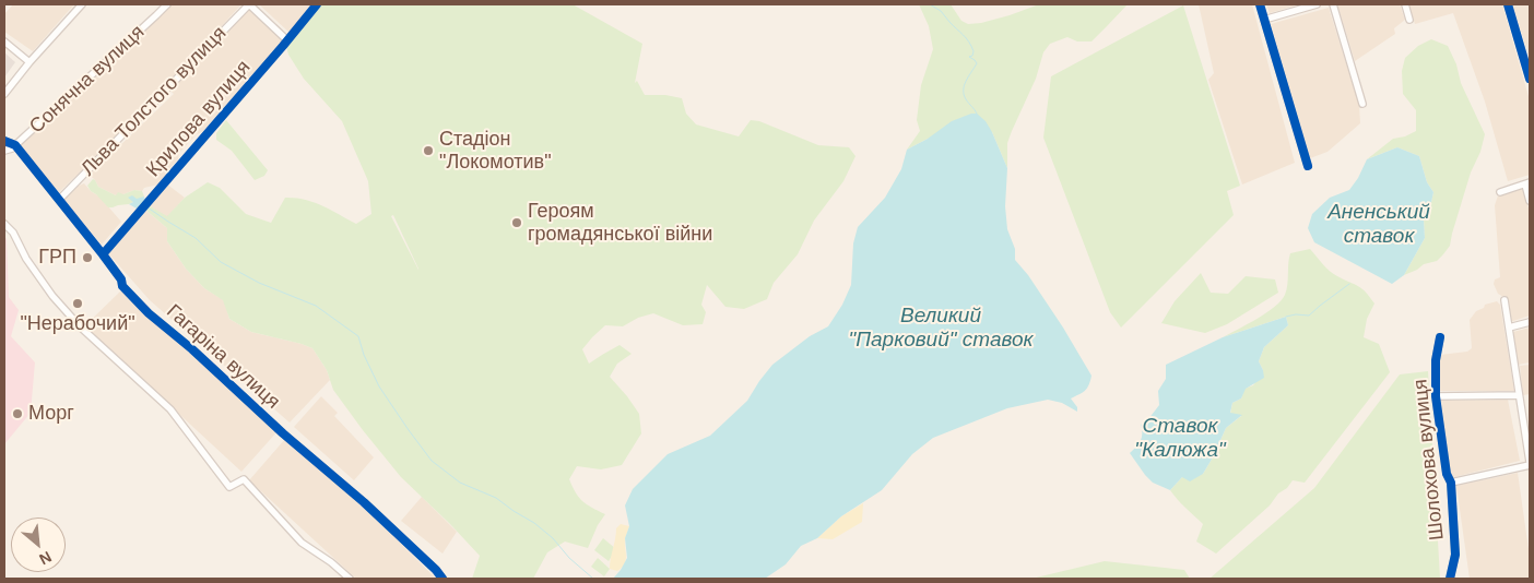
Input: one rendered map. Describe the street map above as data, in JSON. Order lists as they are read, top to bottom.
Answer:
{
  "streets": {
    "street": [
      "Сонячна вулиця",
      "Льва Толстого вулиця",
      "Крилова вулиця",
      "Гагаріна вулиця",
      "Шолохова вулиця"
    ]
  },
  "crossings": [
    ["Сонячна вулиця", "Гагаріна вулиця"],
    ["Льва Толстого вулиця", "Гагаріна вулиця"],
    ["Крилова вулиця", "Гагаріна вулиця"]
  ],
  "water": ["Аненський ставок", "Великий \"Парковий\" ставок", "Ставок \"Калюжа\""],
  "places": [
    "Стадіон \"Локомотив\"",
    "Героям громадянської війни",
    "ГРП",
    "\"Нерабочий\"",
    "Морг"
  ],
  "north": "bottom right"
}
